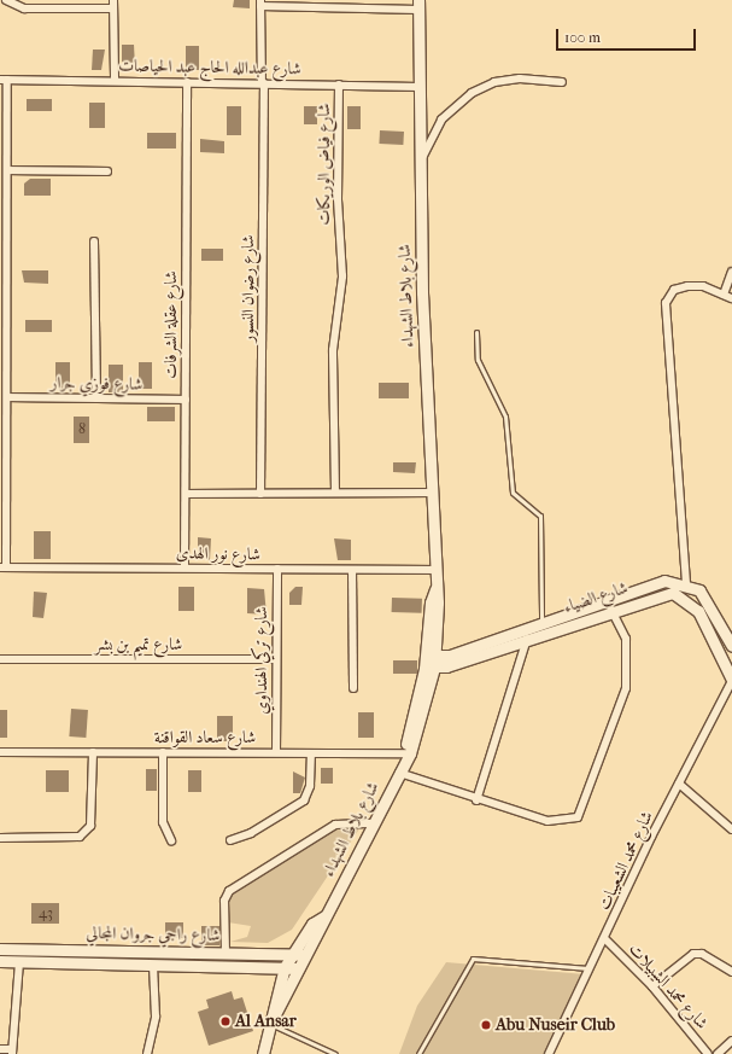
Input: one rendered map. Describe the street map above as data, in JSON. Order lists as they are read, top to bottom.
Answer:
{
  "streets": {
    "street": [
      "شارع عبدالله الحاج عبد الحياصات",
      "شارع فياض الوريكات",
      "شارع رضوان النسور",
      "شارع بلاط الشهداء",
      "شارع عقلة الشرفات",
      "شارع فوزي جرار",
      "شارع نور الهدى",
      "شارع الضياء",
      "شارع تميم بن بشر",
      "شارع تركي الهنداوي",
      "شارع سعاد القواقنة",
      "شارع محمد الشعيبات",
      "شارع راجي جروان المجالي",
      "شارع محمد الشبيلات"
    ]
  },
  "crossings": [
    ["شارع عبدالله الحاج عبد الحياصات", "شارع فياض الوريكات"],
    ["شارع عبدالله الحاج عبد الحياصات", "شارع رضوان النسور"],
    ["شارع عبدالله الحاج عبد الحياصات", "شارع بلاط الشهداء"],
    ["شارع عبدالله الحاج عبد الحياصات", "شارع عقلة الشرفات"],
    ["شارع بلاط الشهداء", "شارع نور الهدى"],
    ["شارع بلاط الشهداء", "شارع الضياء"],
    ["شارع بلاط الشهداء", "شارع سعاد القواقنة"],
    ["شارع بلاط الشهداء", "شارع راجي جروان المجالي"],
    ["شارع عقلة الشرفات", "شارع فوزي جرار"],
    ["شارع عقلة الشرفات", "شارع نور الهدى"],
    ["شارع نور الهدى", "شارع تركي الهنداوي"],
    ["شارع الضياء", "شارع محمد الشعيبات"],
    ["شارع تميم بن بشر", "شارع تركي الهنداوي"],
    ["شارع تركي الهنداوي", "شارع سعاد القواقنة"],
    ["شارع محمد الشعيبات", "شارع محمد الشبيلات"]
  ],
  "places": ["Al Ansar", "Abu Nuseir Club"],
  "house_numbers": ["8", "43"],
  "scale_bar": "100 m"
}
